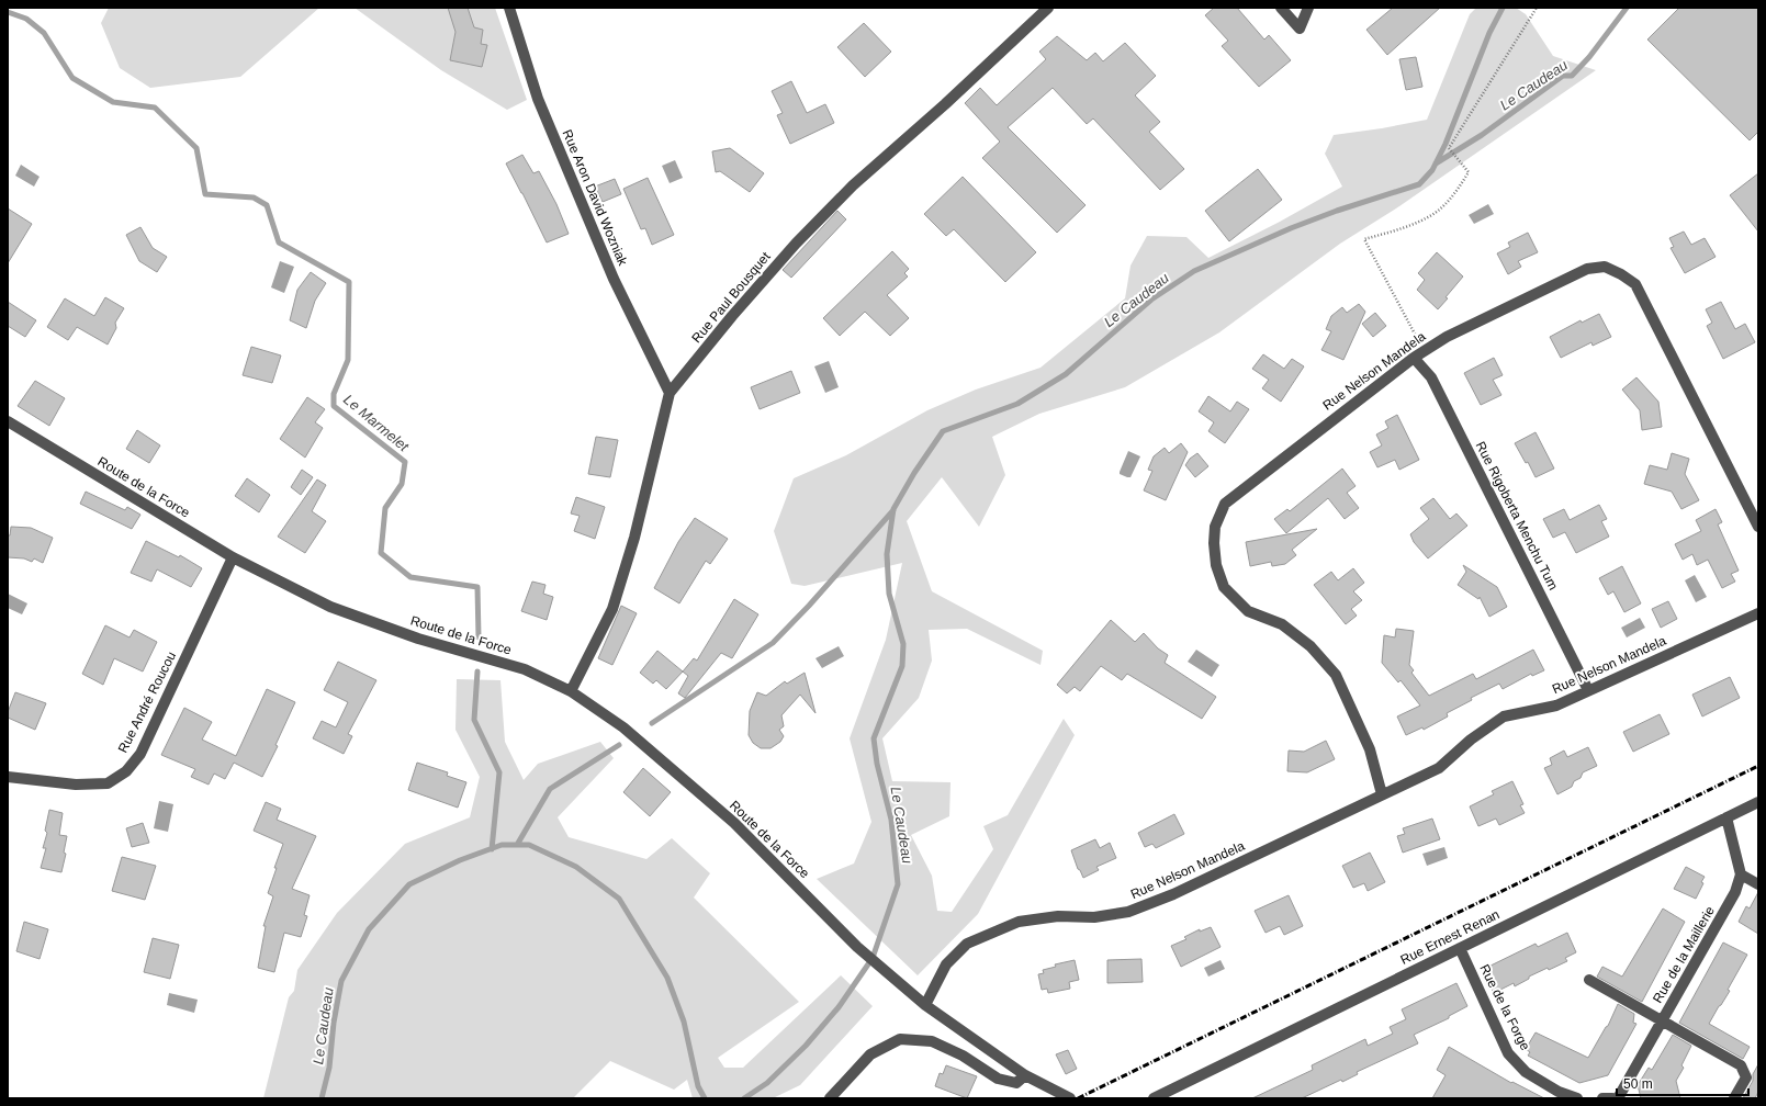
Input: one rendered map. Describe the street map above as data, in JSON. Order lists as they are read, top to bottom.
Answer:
{
  "streets": {
    "street": [
      "Rue Aron David Wozniak",
      "Rue Paul Bousquet",
      "Rue Nelson Mandela",
      "Route de la Force",
      "Rue Rigoberta Menchu Tum",
      "Rue André Roucou",
      "Rue Ernest Renan",
      "Rue de la Maillerie",
      "Rue de la Forge"
    ]
  },
  "crossings": [
    ["Rue Aron David Wozniak", "Rue Paul Bousquet"],
    ["Rue Paul Bousquet", "Route de la Force"],
    ["Rue Nelson Mandela", "Route de la Force"],
    ["Rue Nelson Mandela", "Rue Rigoberta Menchu Tum"],
    ["Route de la Force", "Rue André Roucou"],
    ["Rue Ernest Renan", "Rue de la Forge"]
  ],
  "water": ["Le Caudeau", "Le Marmelet"],
  "scale_bar": "50 m"
}
